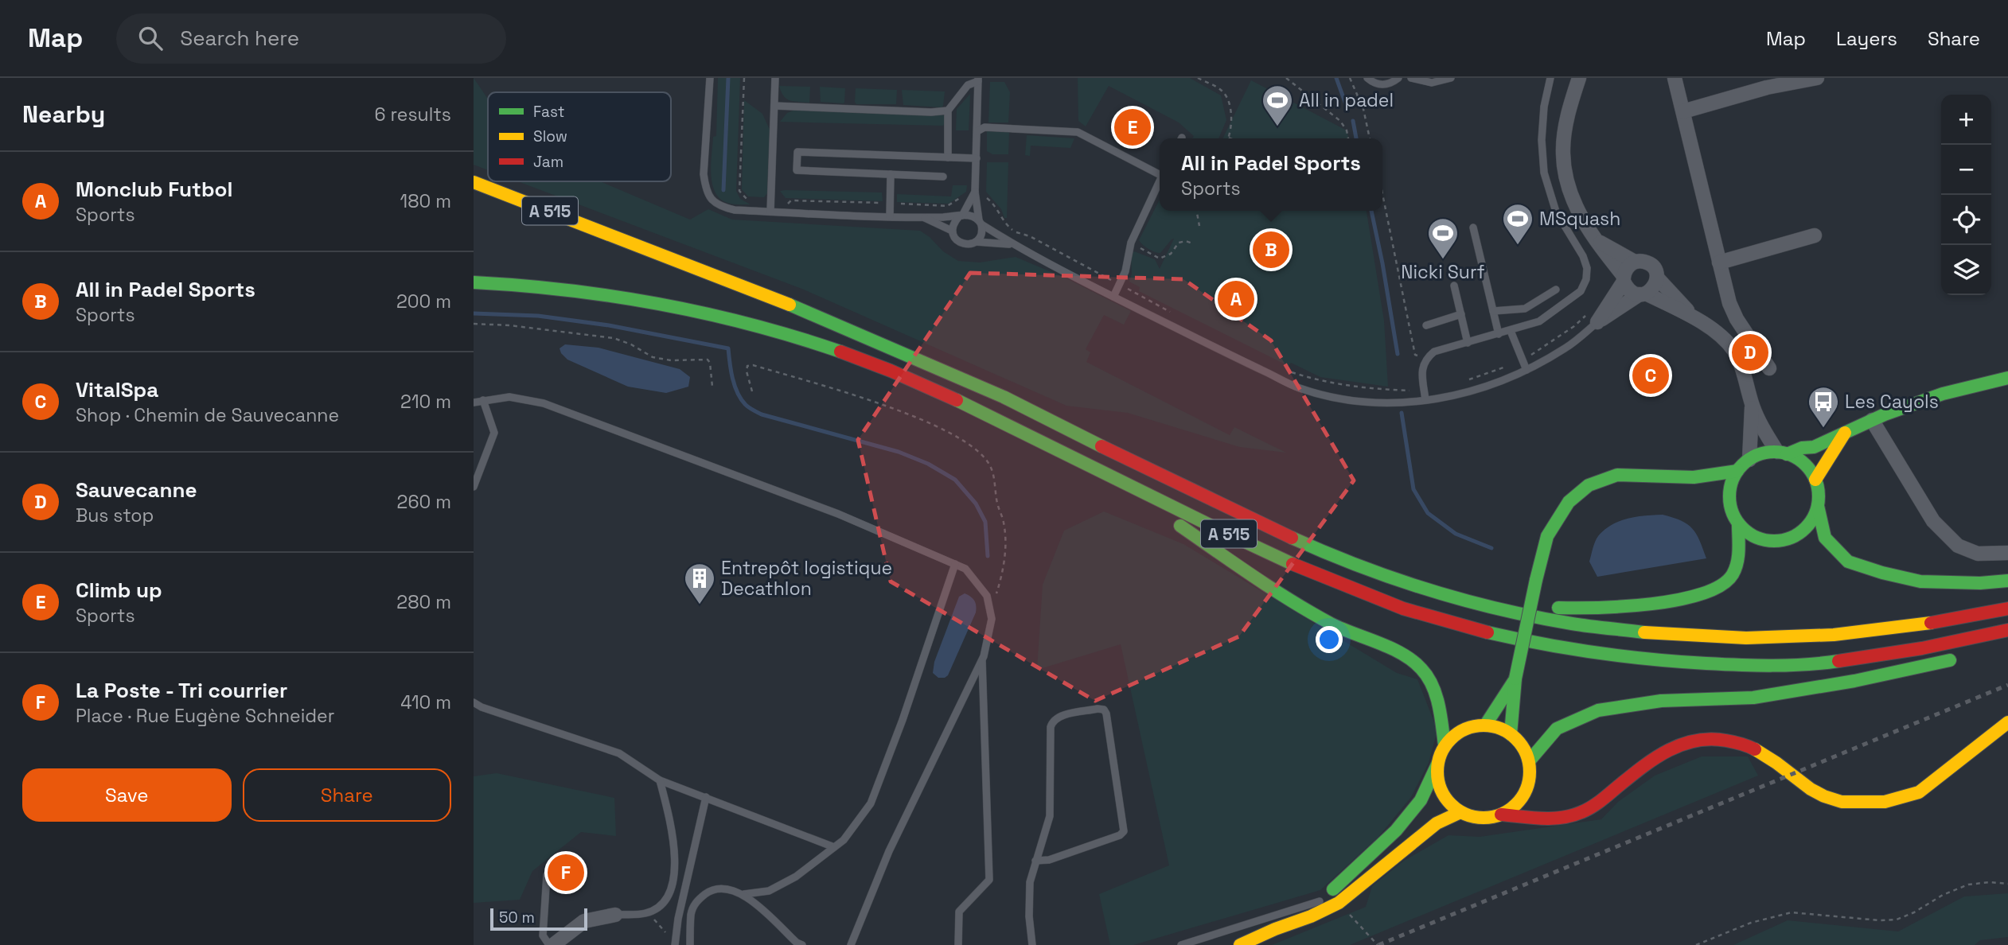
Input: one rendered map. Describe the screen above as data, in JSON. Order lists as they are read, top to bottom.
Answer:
{
  "streets": {
    "main road": ["A 515"]
  },
  "places": {
    "sports": ["All in padel", "MSquash", "Nicki Surf"],
    "bus stop": ["Les Cayols"],
    "building": ["Entrepôt logistique Decathlon"]
  },
  "legend": ["Fast", "Slow", "Jam"],
  "scale_bar": "50 m",
  "page": {
    "header": "Map",
    "search": "Search here",
    "nav": ["Map", "Layers", "Share"],
    "heading": ["Nearby", "6 results"],
    "map_buttons": ["+", "−"],
    "pins": [
      "E",
      "B",
      "A",
      "D",
      "C",
      "F"
    ],
    "popup": ["All in Padel Sports", "Sports"],
    "list": [
      {
        "mark": "A",
        "name": "Monclub Futbol",
        "note": "Sports",
        "value": "180 m"
      },
      {
        "mark": "B",
        "name": "All in Padel Sports",
        "note": "Sports",
        "value": "200 m"
      },
      {
        "mark": "C",
        "name": "VitalSpa",
        "note": "Shop · Chemin de Sauvecanne",
        "value": "210 m"
      },
      {
        "mark": "D",
        "name": "Sauvecanne",
        "note": "Bus stop",
        "value": "260 m"
      },
      {
        "mark": "E",
        "name": "Climb up",
        "note": "Sports",
        "value": "280 m"
      },
      {
        "mark": "F",
        "name": "La Poste - Tri courrier",
        "note": "Place · Rue Eugène Schneider",
        "value": "410 m"
      }
    ],
    "buttons": ["Save", "Share"],
    "scale": "50 m"
  }
}
